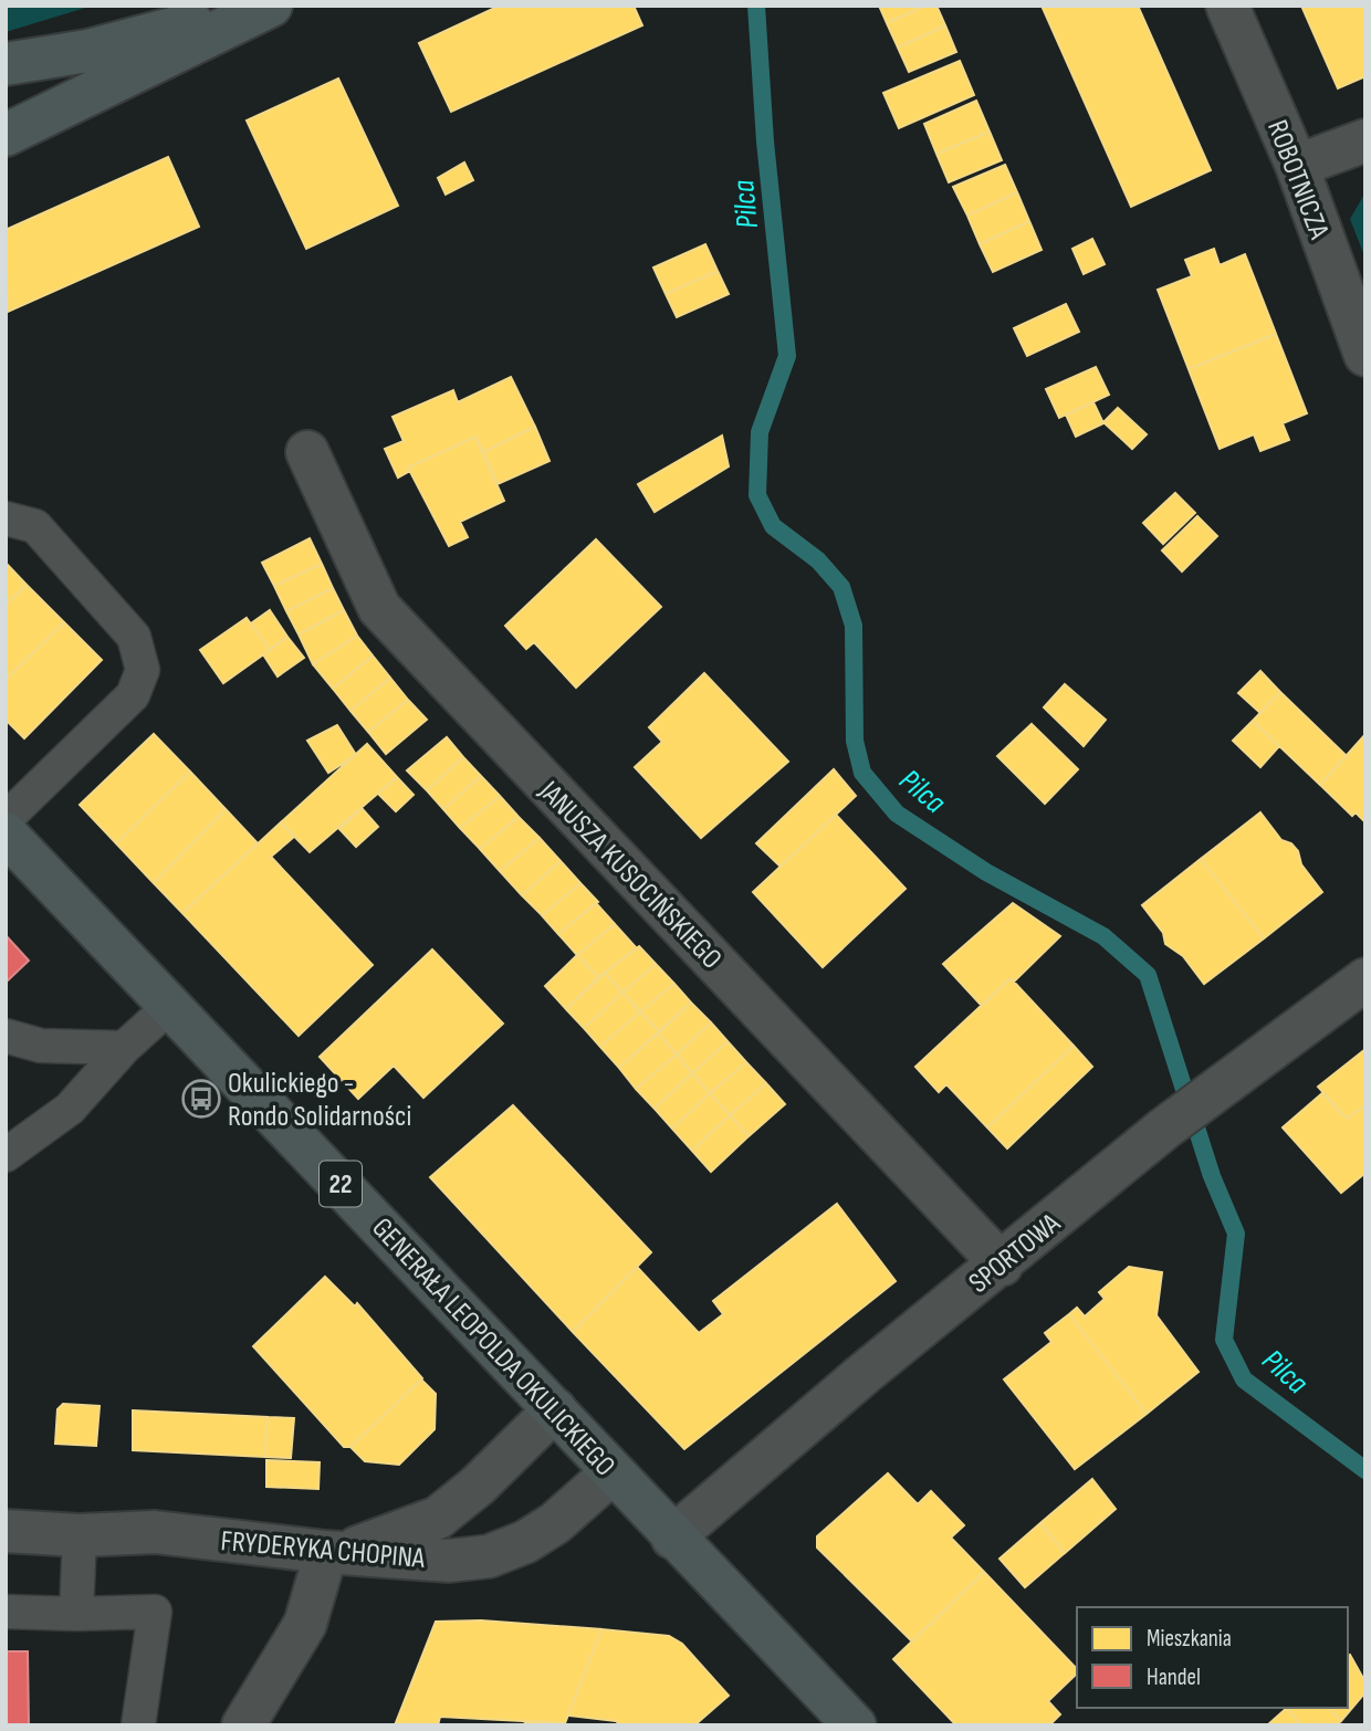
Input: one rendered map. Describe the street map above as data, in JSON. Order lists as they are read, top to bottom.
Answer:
{
  "streets": {
    "main road": ["22", "GENERAŁA LEOPOLDA OKULICKIEGO"],
    "street": [
      "ROBOTNICZA",
      "JANUSZA KUSOCIŃSKIEGO",
      "SPORTOWA",
      "FRYDERYKA CHOPINA"
    ]
  },
  "crossings": [
    ["JANUSZA KUSOCIŃSKIEGO", "SPORTOWA"],
    ["SPORTOWA", "GENERAŁA LEOPOLDA OKULICKIEGO"],
    ["GENERAŁA LEOPOLDA OKULICKIEGO", "FRYDERYKA CHOPINA"]
  ],
  "water": ["Pilca"],
  "places": {
    "bus stop": ["Okulickiego - Rondo Solidarności"]
  },
  "legend": ["Mieszkania", "Handel"]
}
